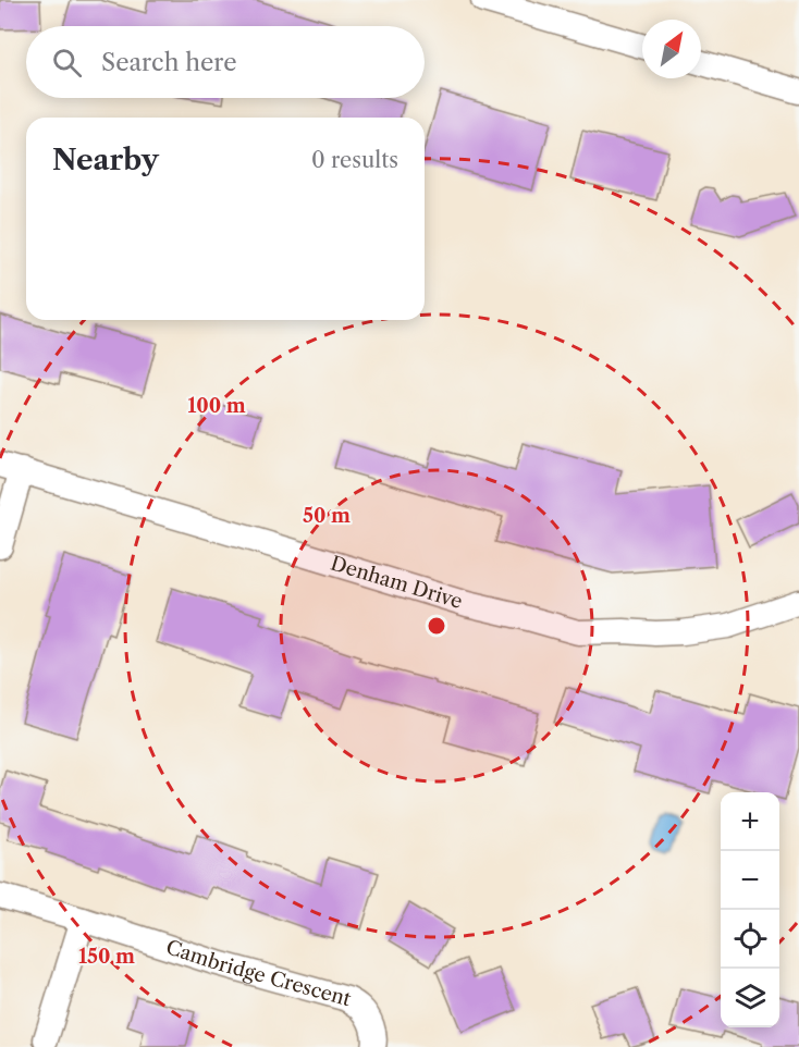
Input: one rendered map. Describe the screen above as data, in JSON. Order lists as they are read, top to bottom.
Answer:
{
  "streets": {
    "street": ["Denham Drive", "Cambridge Crescent"]
  },
  "north": "top right",
  "page": {
    "search": "Search here",
    "heading": ["Nearby", "0 results"],
    "map_buttons": ["+", "−"]
  },
  "rings": ["100 m", "50 m", "150 m"]
}
